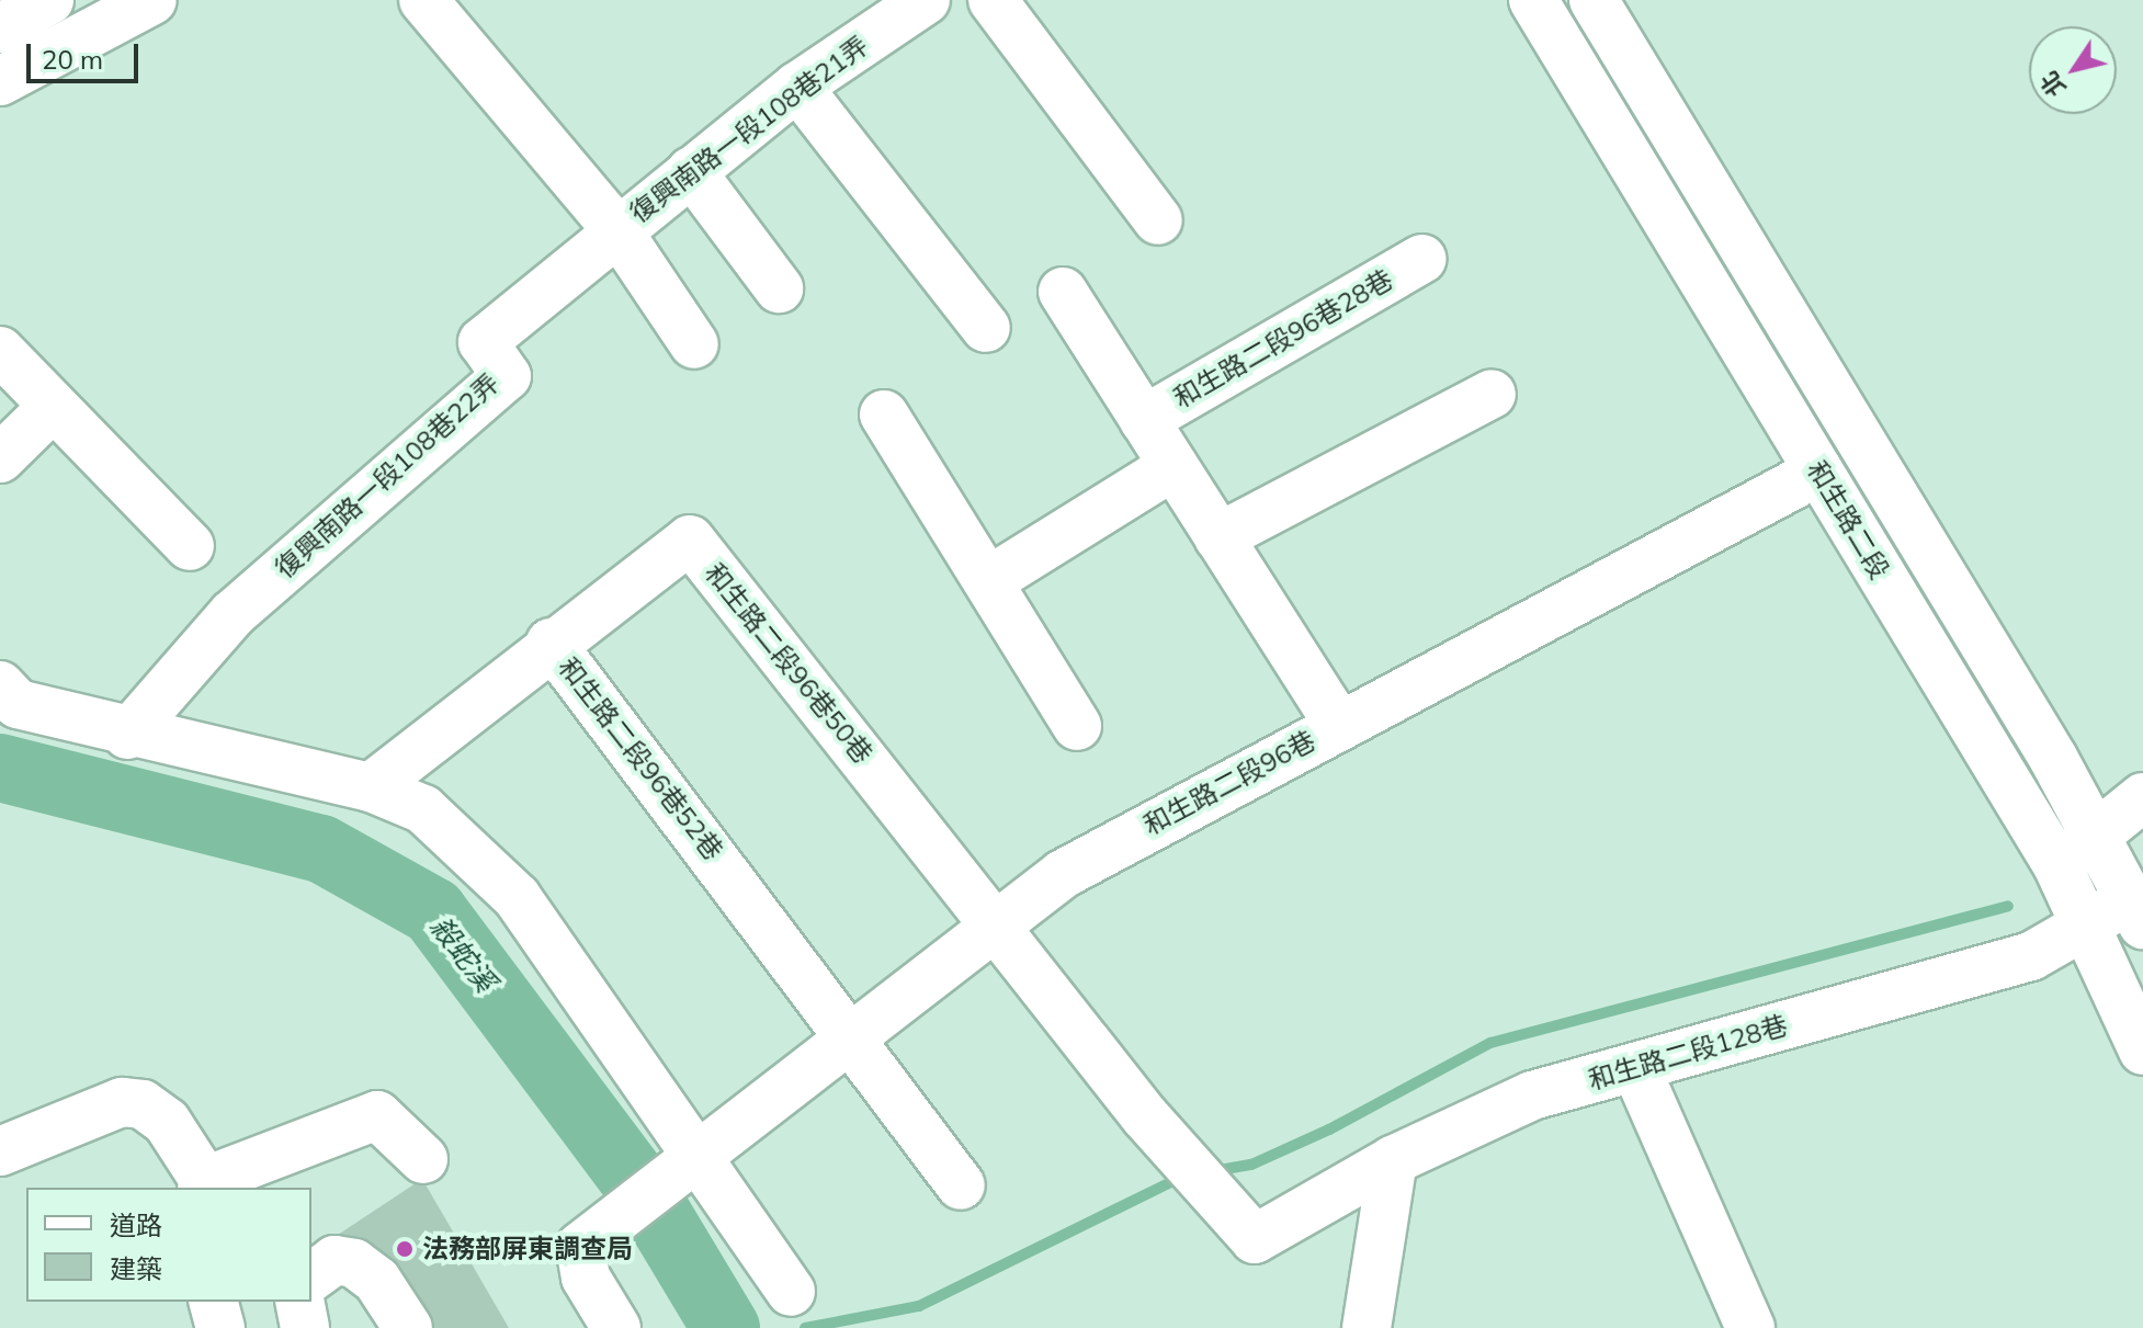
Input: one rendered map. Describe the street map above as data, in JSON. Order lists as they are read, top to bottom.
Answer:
{
  "streets": {
    "street": [
      "復興南路一段108巷21弄",
      "和生路二段96巷28巷",
      "復興南路一段108巷22弄",
      "和生路二段",
      "和生路二段96巷50巷",
      "和生路二段96巷52巷",
      "和生路二段96巷",
      "和生路二段128巷"
    ]
  },
  "crossings": [
    ["復興南路一段108巷21弄", "復興南路一段108巷22弄"],
    ["和生路二段96巷28巷", "和生路二段96巷"],
    ["和生路二段", "和生路二段96巷"],
    ["和生路二段", "和生路二段128巷"],
    ["和生路二段96巷50巷", "和生路二段96巷52巷"],
    ["和生路二段96巷50巷", "和生路二段96巷"],
    ["和生路二段96巷50巷", "和生路二段128巷"],
    ["和生路二段96巷52巷", "和生路二段96巷"],
    ["和生路二段96巷", "和生路二段128巷"]
  ],
  "water": ["殺蛇溪"],
  "places": ["法務部屏東調查局"],
  "legend": ["道路", "建築"],
  "scale_bar": "20 m",
  "north": "bottom left"
}
